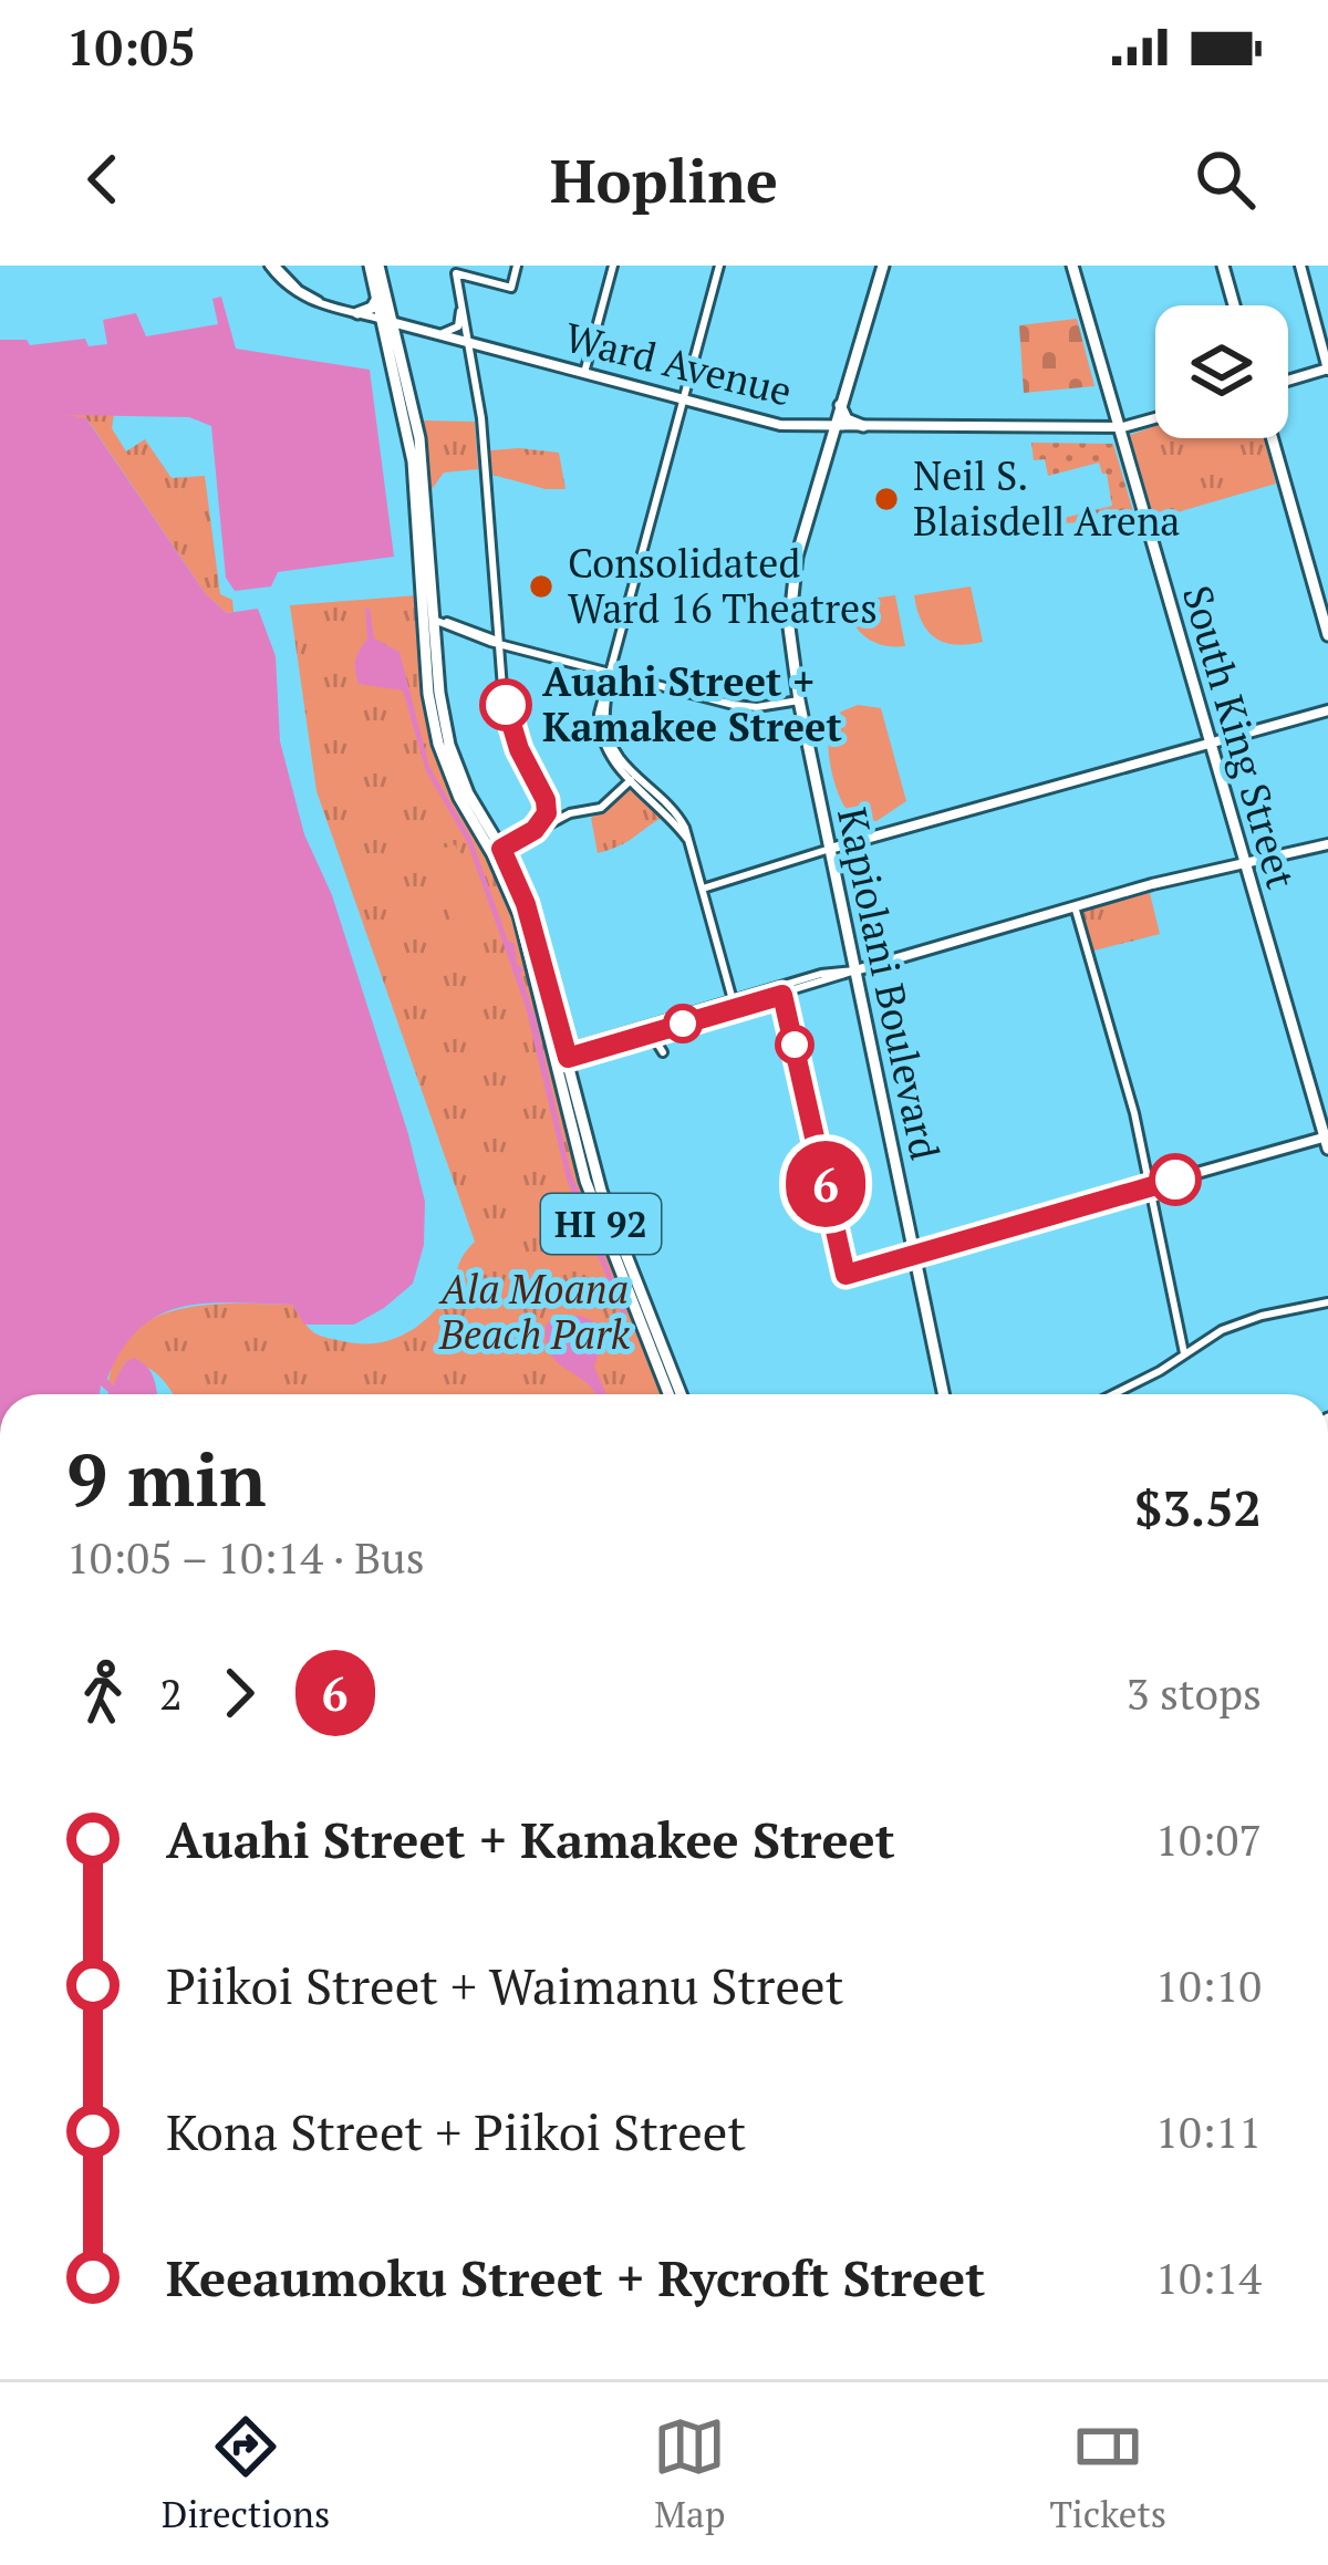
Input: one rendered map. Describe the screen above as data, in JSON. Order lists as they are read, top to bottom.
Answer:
{
  "streets": {
    "main road": [
      "Ward Avenue",
      "South King Street",
      "Kapiolani Boulevard",
      "HI 92"
    ]
  },
  "crossings": [
    ["Ward Avenue", "South King Street"],
    ["Ward Avenue", "Kapiolani Boulevard"],
    ["Ward Avenue", "HI 92"]
  ],
  "parks": ["Ala Moana Beach Park"],
  "places": ["Neil S. Blaisdell Arena", "Consolidated Ward 16 Theatres", "Auahi Street + Kamakee Street"],
  "lines": ["bus line 6"],
  "page": {
    "status": "10:05",
    "header": "Hopline",
    "on_map": "6",
    "heading": ["9 min", "10:05 – 10:14 · Bus", "$3.52"],
    "legs": ["2", "6", "3 stops"],
    "list": [
      {
        "name": "Auahi Street + Kamakee Street",
        "value": "10:07"
      },
      {
        "name": "Piikoi Street + Waimanu Street",
        "value": "10:10"
      },
      {
        "name": "Kona Street + Piikoi Street",
        "value": "10:11"
      },
      {
        "name": "Keeaumoku Street + Rycroft Street",
        "value": "10:14"
      }
    ],
    "tabs": ["Directions", "Map", "Tickets"]
  }
}
